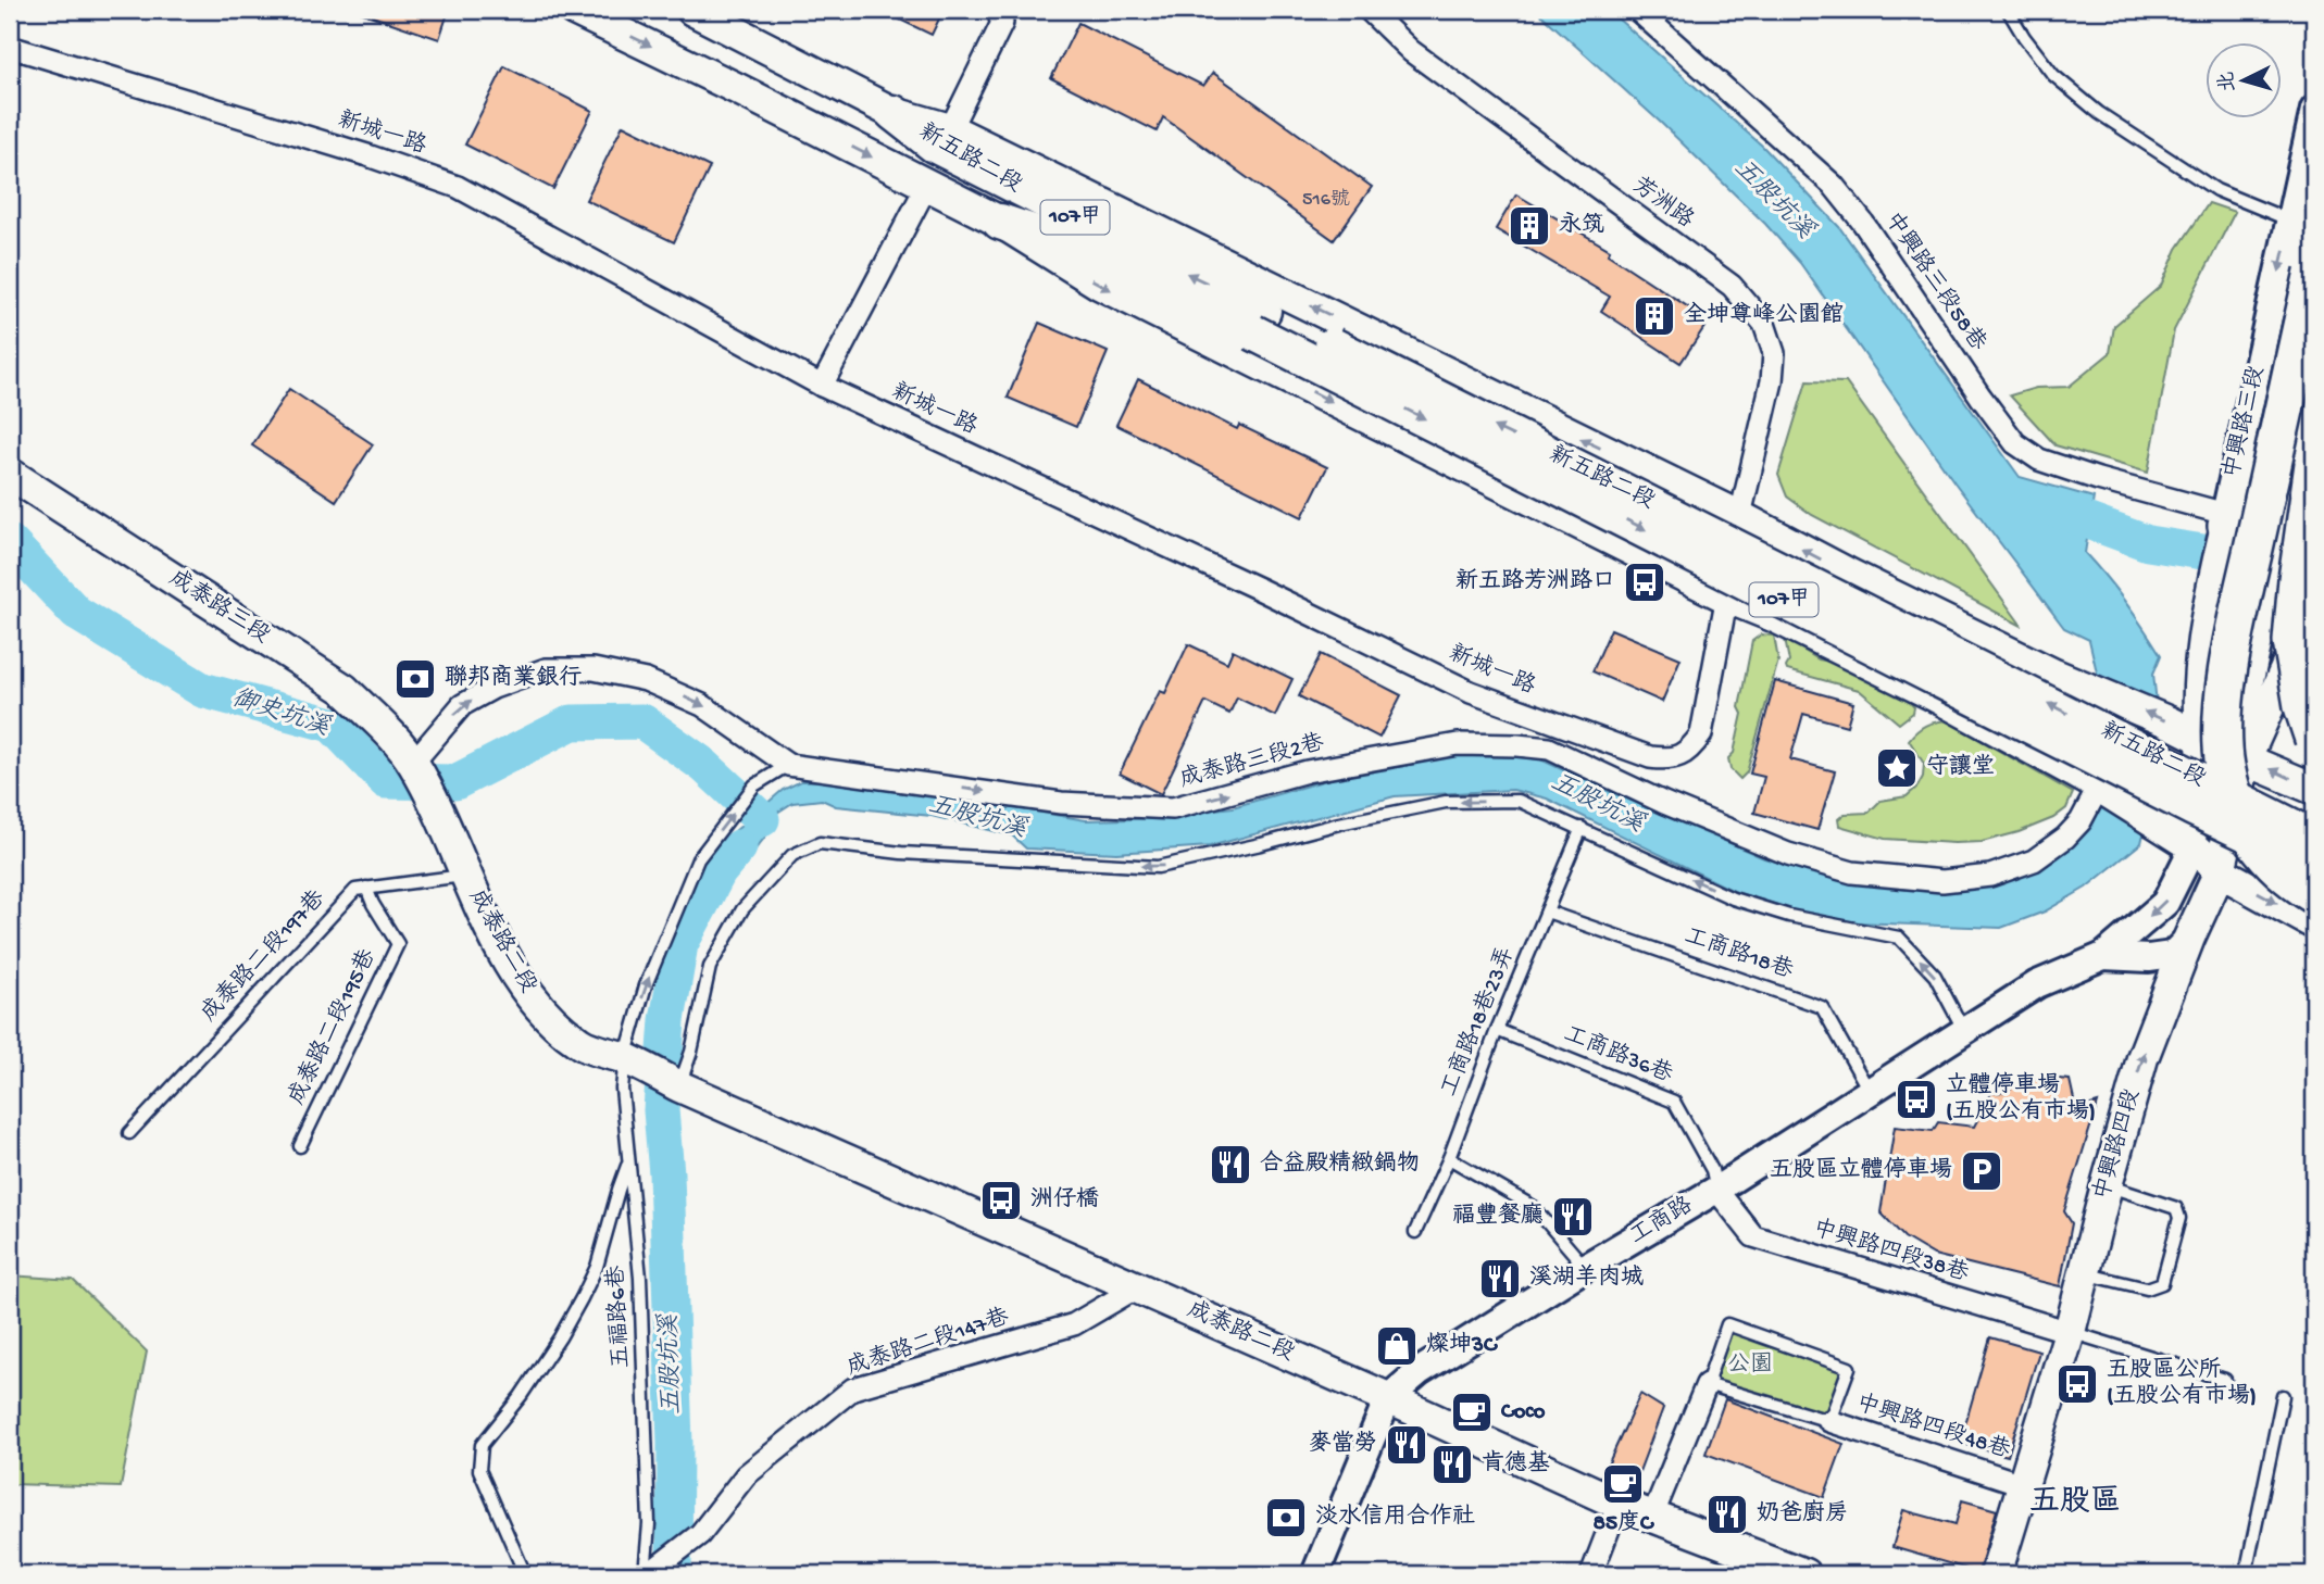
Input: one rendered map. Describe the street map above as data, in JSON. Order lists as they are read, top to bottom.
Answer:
{
  "streets": {
    "main road": [
      "新五路二段",
      "107甲",
      "成泰路三段",
      "成泰路二段",
      "中興路四段"
    ],
    "street": [
      "新城一路",
      "芳洲路",
      "中興路三段58巷",
      "成泰路三段2巷",
      "工商路",
      "中興路四段38巷",
      "成泰路二段147巷",
      "中興路四段48巷"
    ],
    "lane": [
      "工商路18巷",
      "成泰路二段197巷",
      "工商路18巷23弄",
      "成泰路二段195巷",
      "工商路36巷",
      "五福路6巷"
    ]
  },
  "crossings": [
    ["新城一路", "新五路二段"],
    ["新城一路", "芳洲路"],
    ["新五路二段", "芳洲路"],
    ["新五路二段", "成泰路三段2巷"],
    ["新五路二段", "中興路四段"],
    ["新五路二段", "工商路"],
    ["成泰路三段", "成泰路三段2巷"],
    ["成泰路三段", "成泰路二段"],
    ["成泰路三段2巷", "五福路6巷"],
    ["成泰路二段", "成泰路二段197巷"],
    ["成泰路二段", "工商路"],
    ["成泰路二段", "五福路6巷"],
    ["成泰路二段", "成泰路二段147巷"],
    ["成泰路二段", "中興路四段48巷"],
    ["工商路18巷", "工商路18巷23弄"],
    ["工商路18巷", "工商路"],
    ["成泰路二段197巷", "成泰路二段195巷"],
    ["工商路18巷23弄", "工商路36巷"],
    ["工商路36巷", "工商路"],
    ["工商路36巷", "中興路四段38巷"],
    ["中興路四段", "工商路"],
    ["中興路四段", "中興路四段38巷"],
    ["中興路四段", "中興路四段48巷"],
    ["工商路", "中興路四段38巷"],
    ["五福路6巷", "成泰路二段147巷"]
  ],
  "one_way": ["成泰路三段2巷", "五福路6巷"],
  "districts": ["五股區"],
  "water": ["五股坑溪", "御史坑溪"],
  "parks": ["公園"],
  "places": {
    "building": ["永筑", "全坤尊峰公園館"],
    "bus stop": [
      "新五路芳洲路口",
      "立體停車場 (五股公有市場)",
      "洲仔橋",
      "五股區公所 (五股公有市場)"
    ],
    "bank": ["聯邦商業銀行", "淡水信用合作社"],
    "place": ["守讓堂"],
    "restaurant": [
      "合益殿精緻鍋物",
      "福豐餐廳",
      "溪湖羊肉城",
      "麥當勞",
      "肯德基",
      "奶爸廚房"
    ],
    "parking": ["五股區立體停車場"],
    "shop": ["燦坤3C"],
    "cafe": ["Coco", "85度C"]
  },
  "house_numbers": ["516號"],
  "north": "left"
}
